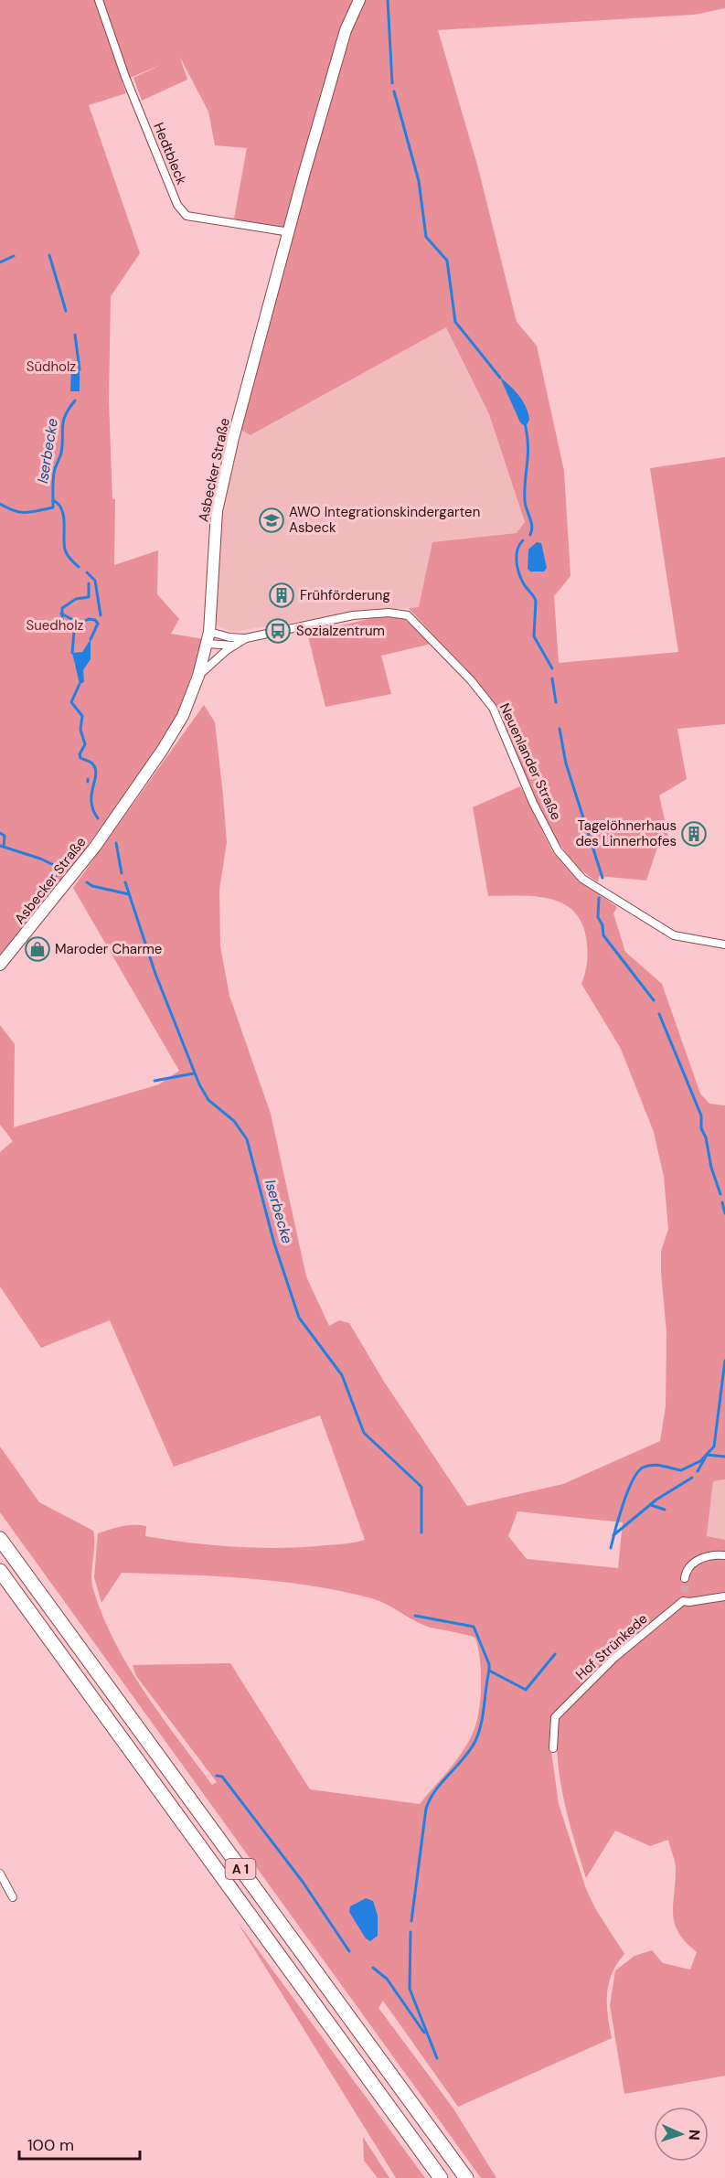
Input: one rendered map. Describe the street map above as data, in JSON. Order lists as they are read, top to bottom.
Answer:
{
  "streets": {
    "highway": ["A 1"],
    "main road": ["Asbecker Straße"],
    "street": ["Hedtbleck", "Neuenlander Straße", "Hof Strünkede"]
  },
  "crossings": [
    ["Hedtbleck", "Asbecker Straße"],
    ["Asbecker Straße", "Neuenlander Straße"]
  ],
  "water": ["Iserbecke"],
  "parks": ["Südholz", "Suedholz"],
  "places": {
    "school or university": ["AWO Integrationskindergarten Asbeck"],
    "building": ["Frühförderung", "Tagelöhnerhaus des Linnerhofes"],
    "bus stop": ["Sozialzentrum"],
    "shop": ["Maroder Charme"]
  },
  "scale_bar": "100 m",
  "north": "right"
}
